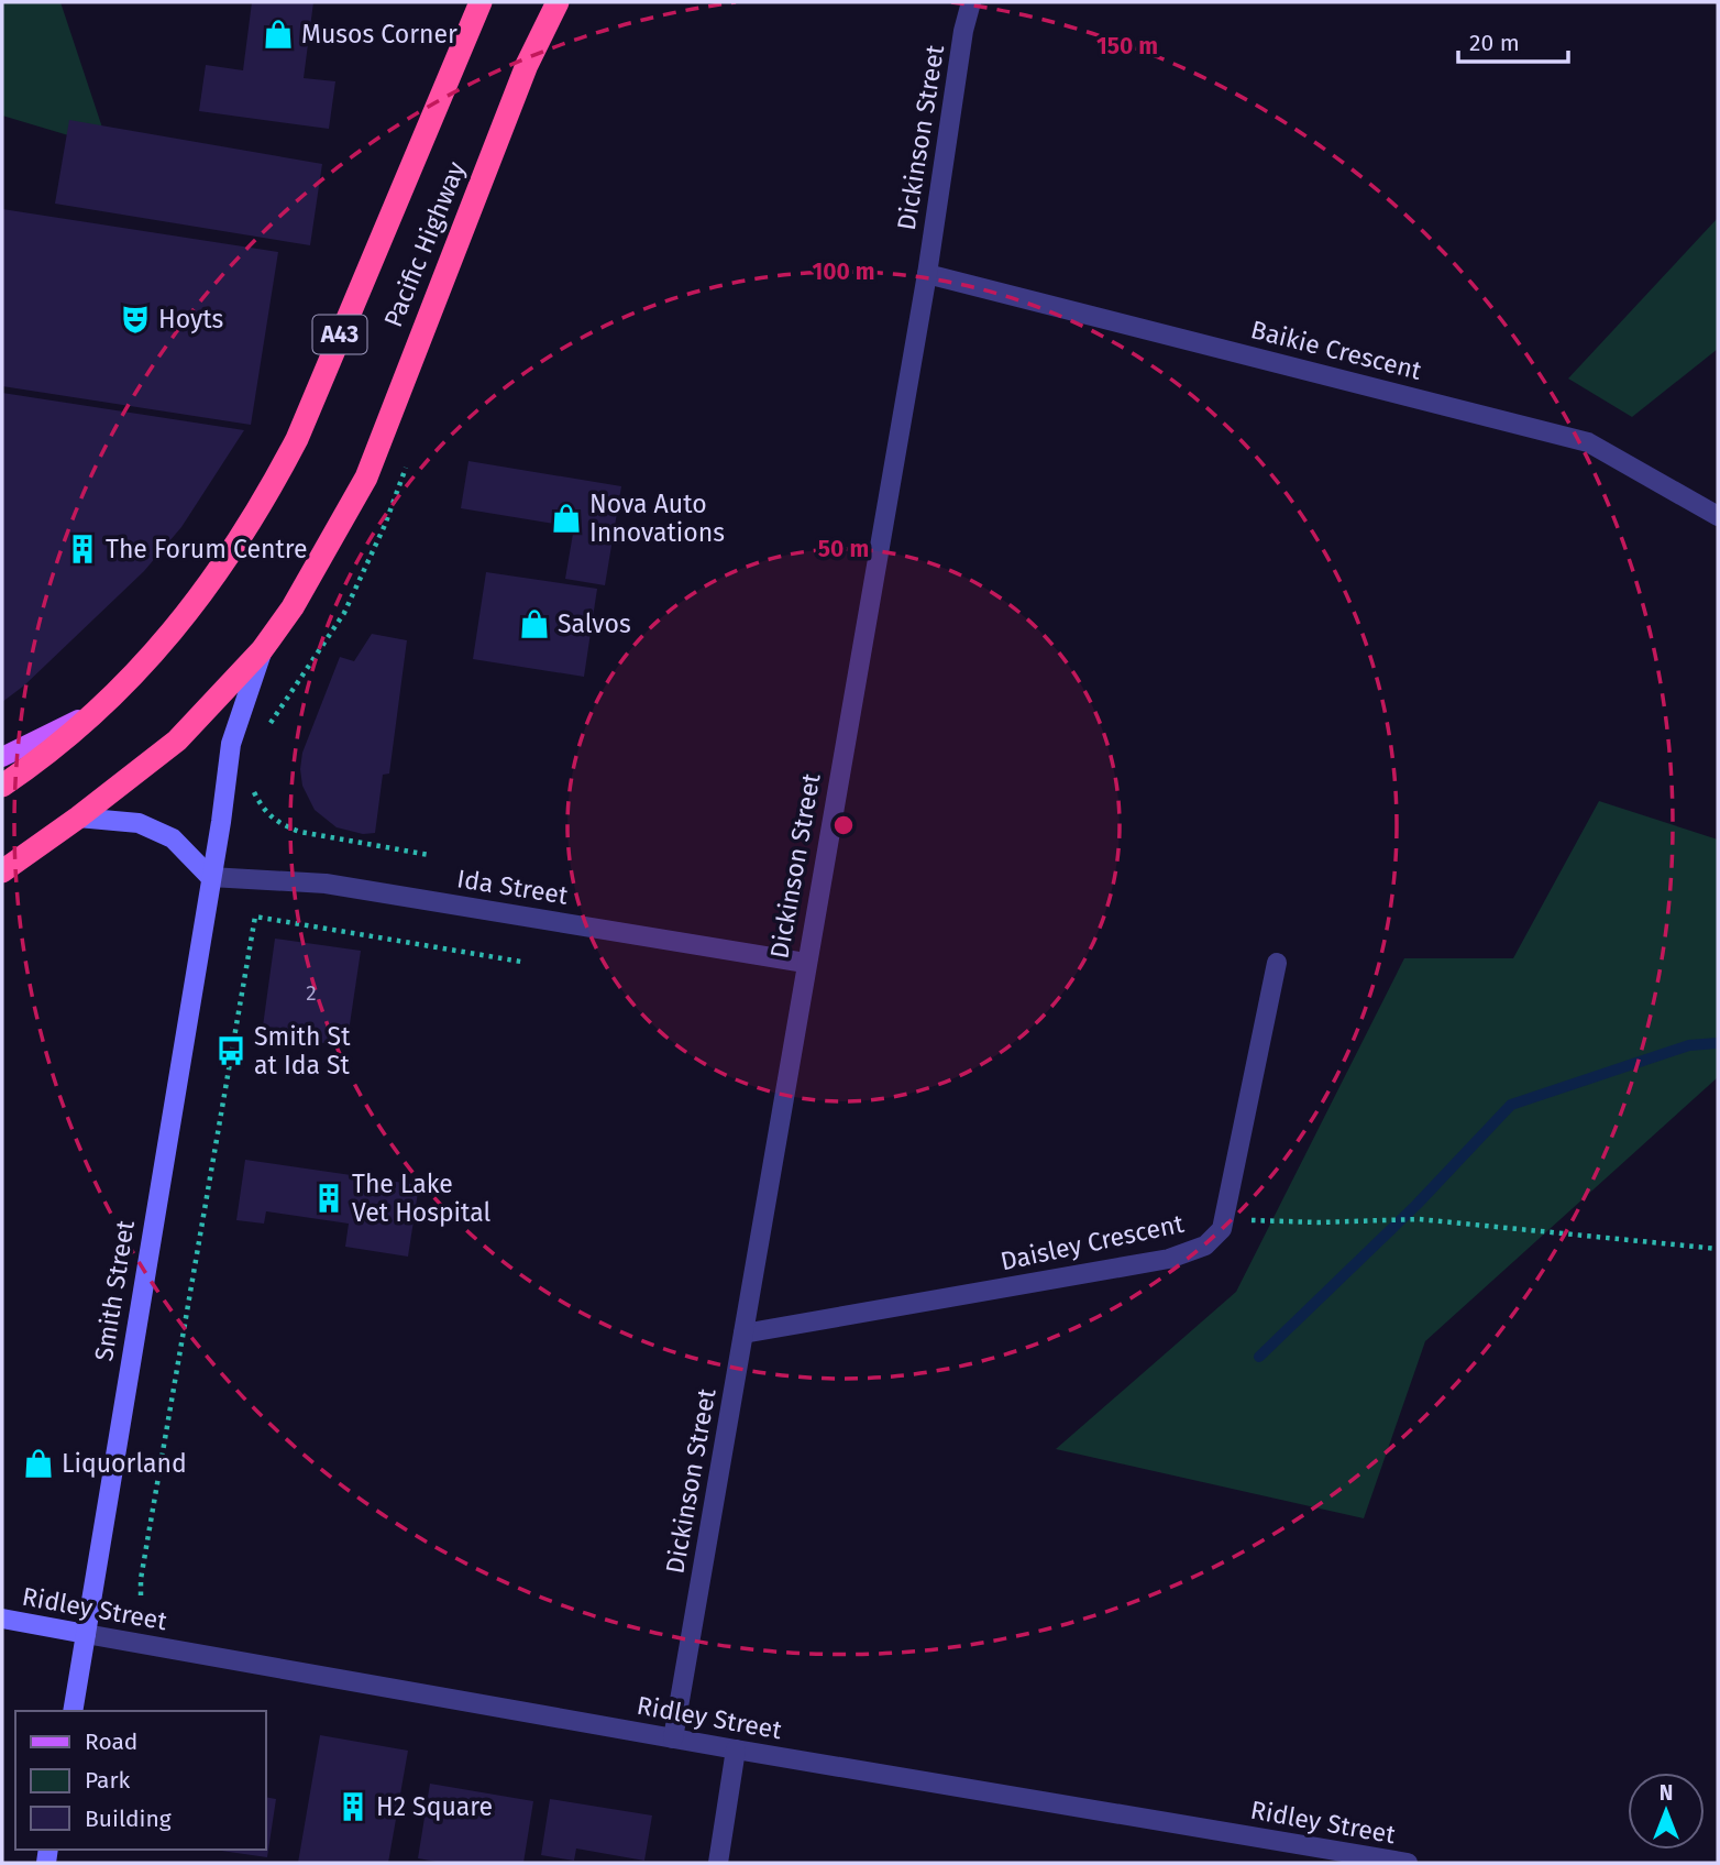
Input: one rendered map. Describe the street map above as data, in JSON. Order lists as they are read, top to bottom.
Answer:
{
  "streets": {
    "highway": ["Pacific Highway", "A43"],
    "street": [
      "Dickinson Street",
      "Baikie Crescent",
      "Ida Street",
      "Daisley Crescent",
      "Smith Street",
      "Ridley Street"
    ]
  },
  "crossings": [
    ["Dickinson Street", "Baikie Crescent"],
    ["Dickinson Street", "Ida Street"],
    ["Dickinson Street", "Daisley Crescent"],
    ["Dickinson Street", "Ridley Street"],
    ["Pacific Highway", "Smith Street"],
    ["Ida Street", "Smith Street"],
    ["Smith Street", "Ridley Street"]
  ],
  "places": {
    "shop": [
      "Musos Corner",
      "Nova Auto Innovations",
      "Salvos",
      "Liquorland"
    ],
    "theatre": ["Hoyts"],
    "building": ["The Forum Centre", "The Lake Vet Hospital", "H2 Square"],
    "bus stop": ["Smith St at Ida St"]
  },
  "house_numbers": ["2"],
  "legend": ["Road", "Park", "Building"],
  "scale_bar": "20 m",
  "north": "top",
  "rings": ["150 m", "100 m", "50 m"]
}
